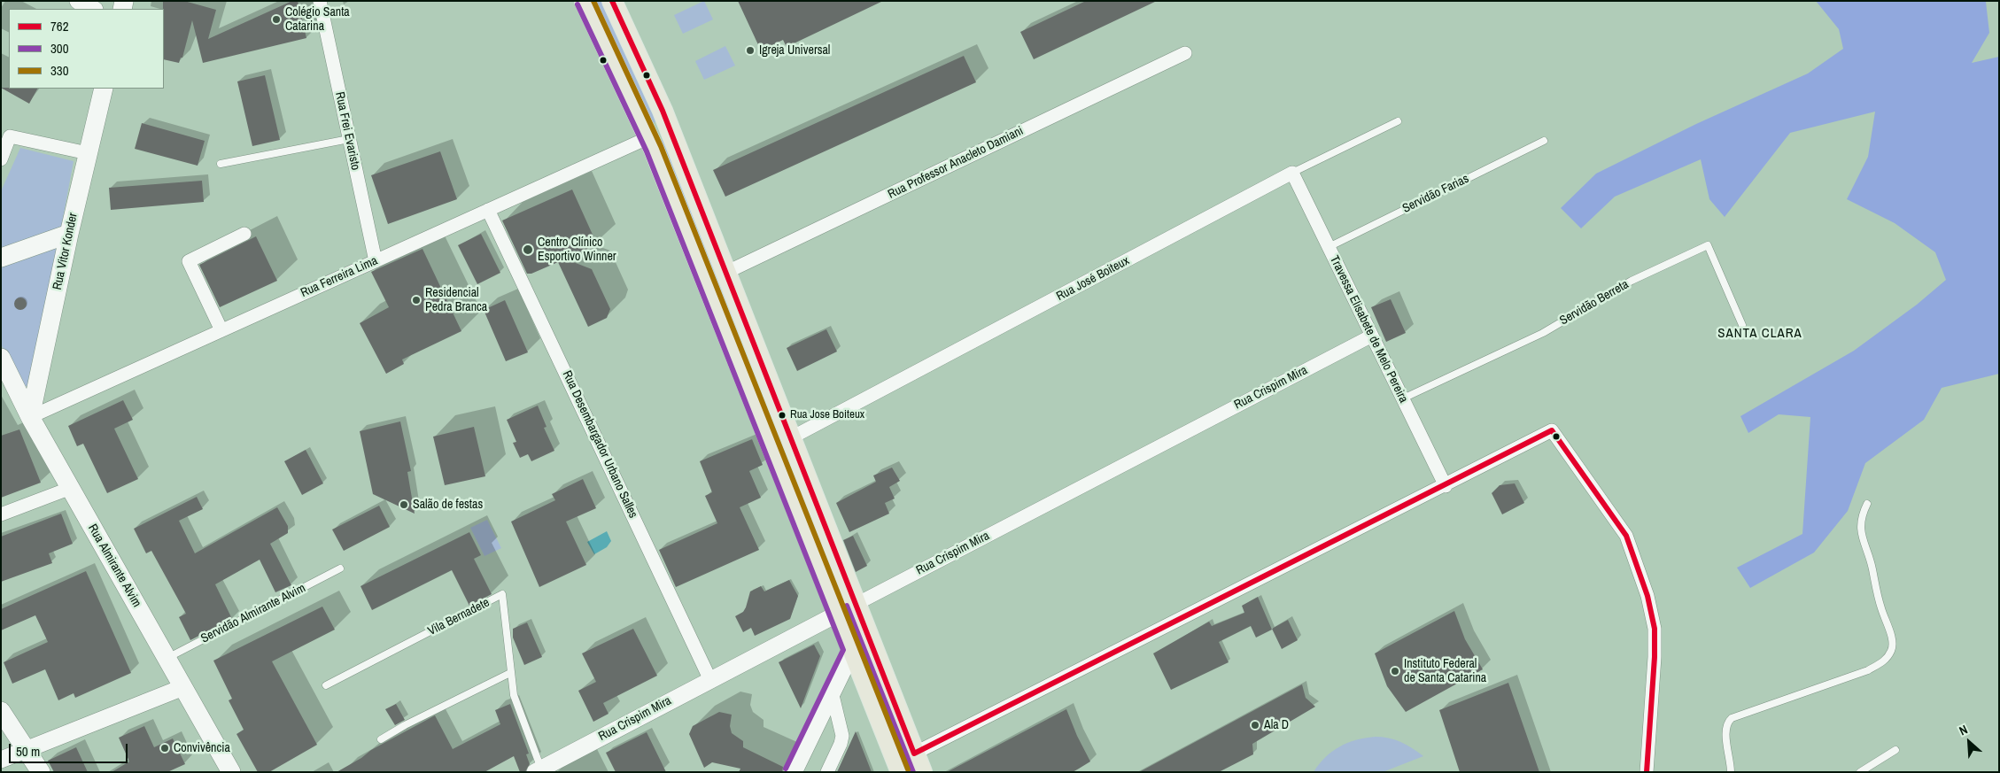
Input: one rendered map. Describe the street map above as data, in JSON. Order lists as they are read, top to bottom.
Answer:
{
  "streets": {
    "main road": ["Rua Vitor Konder", "Rua Almirante Alvim"],
    "street": [
      "Rua Frei Evaristo",
      "Rua Professor Anacleto Damiani",
      "Rua Ferreira Lima",
      "Rua José Boiteux",
      "Travessa Elisabete de Melo Pereira",
      "Rua Crispim Mira",
      "Rua Desembargador Urbano Salles"
    ],
    "lane": [
      "Servidão Farias",
      "Servidão Berreta",
      "Servidão Almirante Alvim",
      "Vila Bernadete"
    ]
  },
  "crossings": [
    ["Rua Frei Evaristo", "Rua Ferreira Lima"],
    ["Servidão Farias", "Travessa Elisabete de Melo Pereira"],
    ["Rua Vitor Konder", "Rua Ferreira Lima"],
    ["Rua Vitor Konder", "Rua Almirante Alvim"],
    ["Rua Ferreira Lima", "Rua Desembargador Urbano Salles"],
    ["Rua Ferreira Lima", "Rua Almirante Alvim"],
    ["Rua José Boiteux", "Travessa Elisabete de Melo Pereira"],
    ["Servidão Berreta", "Travessa Elisabete de Melo Pereira"],
    ["Travessa Elisabete de Melo Pereira", "Rua Crispim Mira"],
    ["Rua Crispim Mira", "Rua Desembargador Urbano Salles"],
    ["Rua Crispim Mira", "Vila Bernadete"],
    ["Rua Almirante Alvim", "Servidão Almirante Alvim"]
  ],
  "districts": ["SANTA CLARA"],
  "places": [
    "Colégio Santa Catarina",
    "Igreja Universal",
    "Centro Clínico Esportivo Winner",
    "Residencial Pedra Branca",
    "Rua Jose Boiteux",
    "Salão de festas",
    "Instituto Federal de Santa Catarina",
    "Ala D",
    "Convivência"
  ],
  "lines": ["transit line 762", "transit line 330", "transit line 300"],
  "legend": ["762", "300", "330"],
  "scale_bar": "50 m",
  "north": "top left"
}
